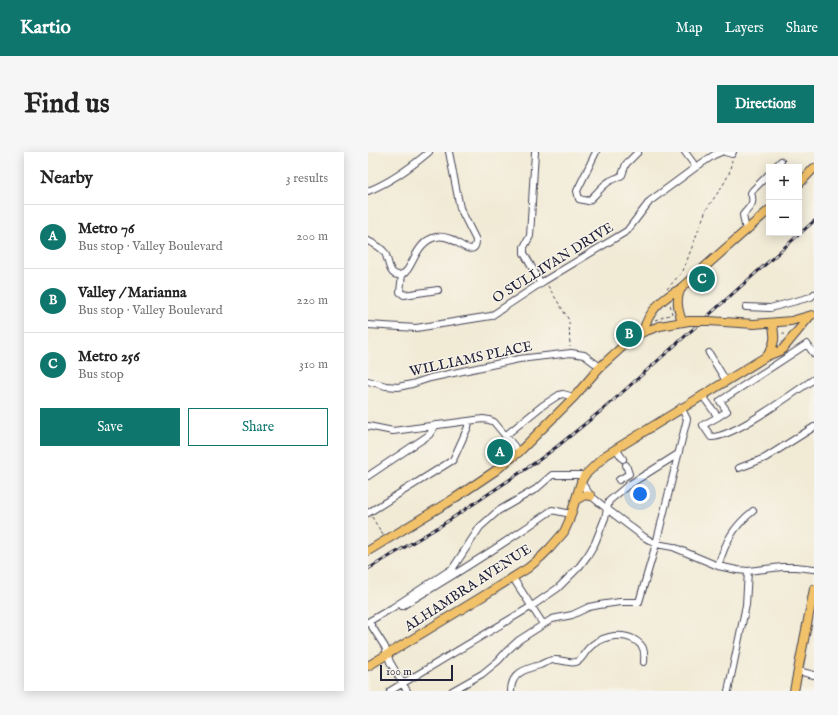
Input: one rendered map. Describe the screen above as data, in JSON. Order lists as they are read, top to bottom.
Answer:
{
  "streets": {
    "main road": ["ALHAMBRA AVENUE"],
    "street": ["O SULLIVAN DRIVE", "WILLIAMS PLACE"]
  },
  "scale_bar": "100 m",
  "page": {
    "header": "Kartio",
    "nav": ["Map", "Layers", "Share"],
    "buttons": [
      "Directions",
      ["Save", "Share"]
    ],
    "title": "Find us",
    "heading": ["Nearby", "3 results"],
    "map_buttons": ["+", "−"],
    "list": [
      {
        "mark": "A",
        "name": "Metro 76",
        "note": "Bus stop · Valley Boulevard",
        "value": "200 m"
      },
      {
        "mark": "B",
        "name": "Valley / Marianna",
        "note": "Bus stop · Valley Boulevard",
        "value": "220 m"
      },
      {
        "mark": "C",
        "name": "Metro 256",
        "note": "Bus stop",
        "value": "310 m"
      }
    ],
    "pins": ["C", "B", "A"],
    "scale": "100 m"
  }
}
